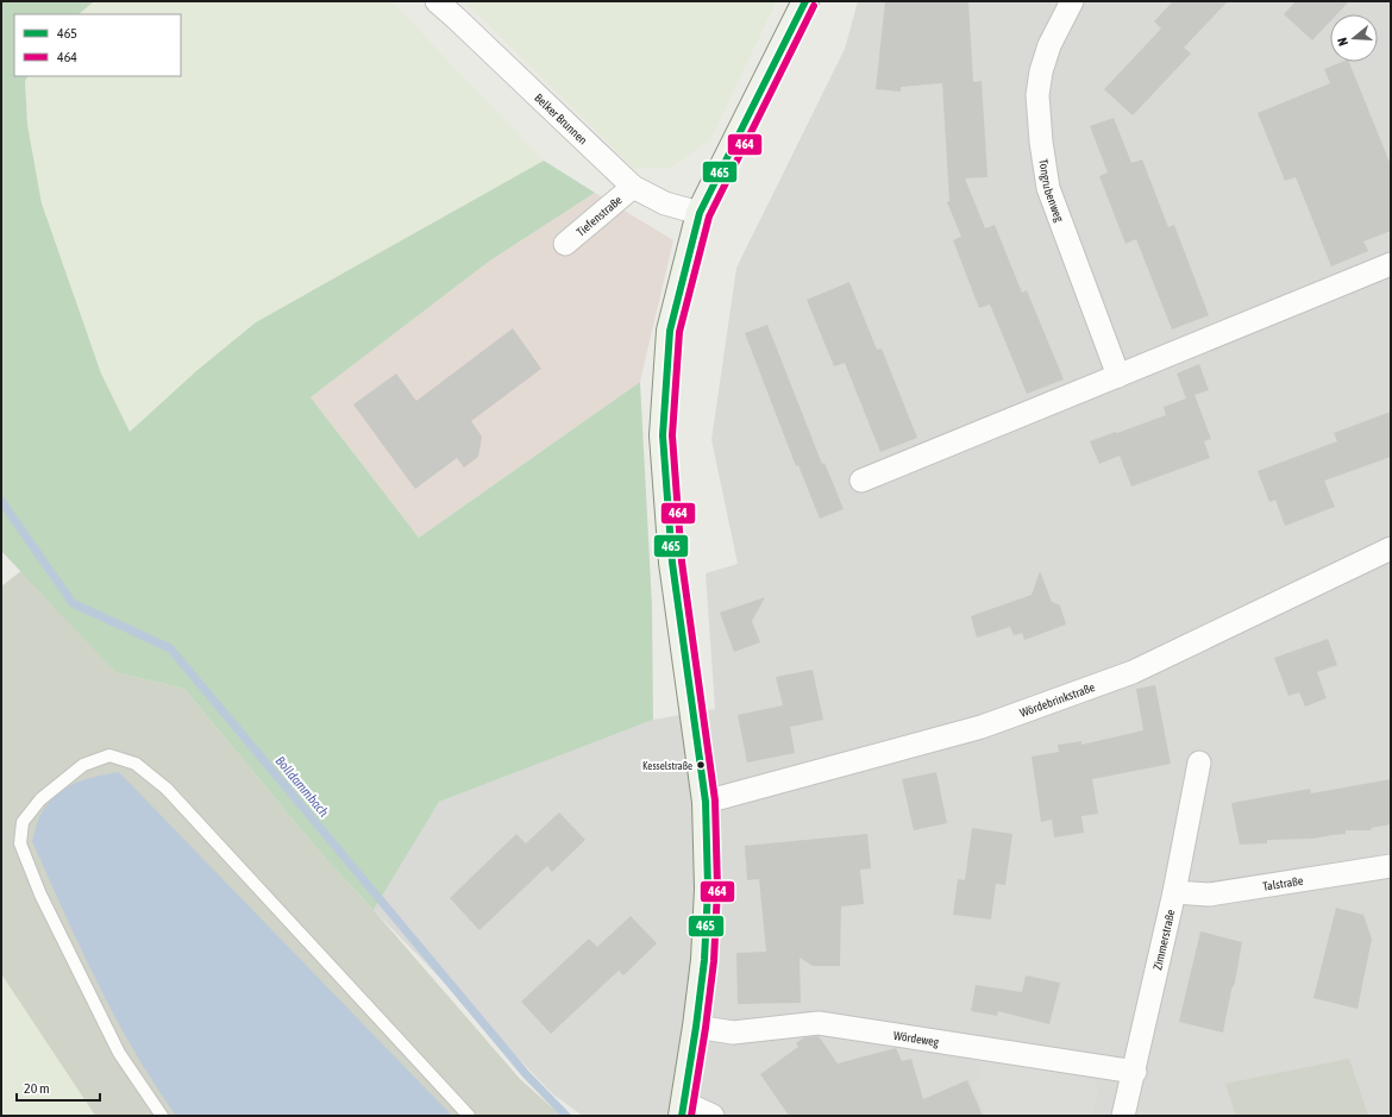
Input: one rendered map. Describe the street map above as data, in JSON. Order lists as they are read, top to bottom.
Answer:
{
  "streets": {
    "street": [
      "Belker Brunnen",
      "Tongrubenweg",
      "Tiefenstraße",
      "Wördebrinkstraße",
      "Talstraße",
      "Zimmerstraße",
      "Wördeweg"
    ]
  },
  "crossings": [
    ["Belker Brunnen", "Tiefenstraße"],
    ["Talstraße", "Zimmerstraße"],
    ["Zimmerstraße", "Wördeweg"]
  ],
  "water": ["Bolldammbach"],
  "places": ["Kesselstraße"],
  "lines": ["transit line 465", "transit line 464"],
  "legend": ["465", "464"],
  "scale_bar": "20 m",
  "north": "left"
}
